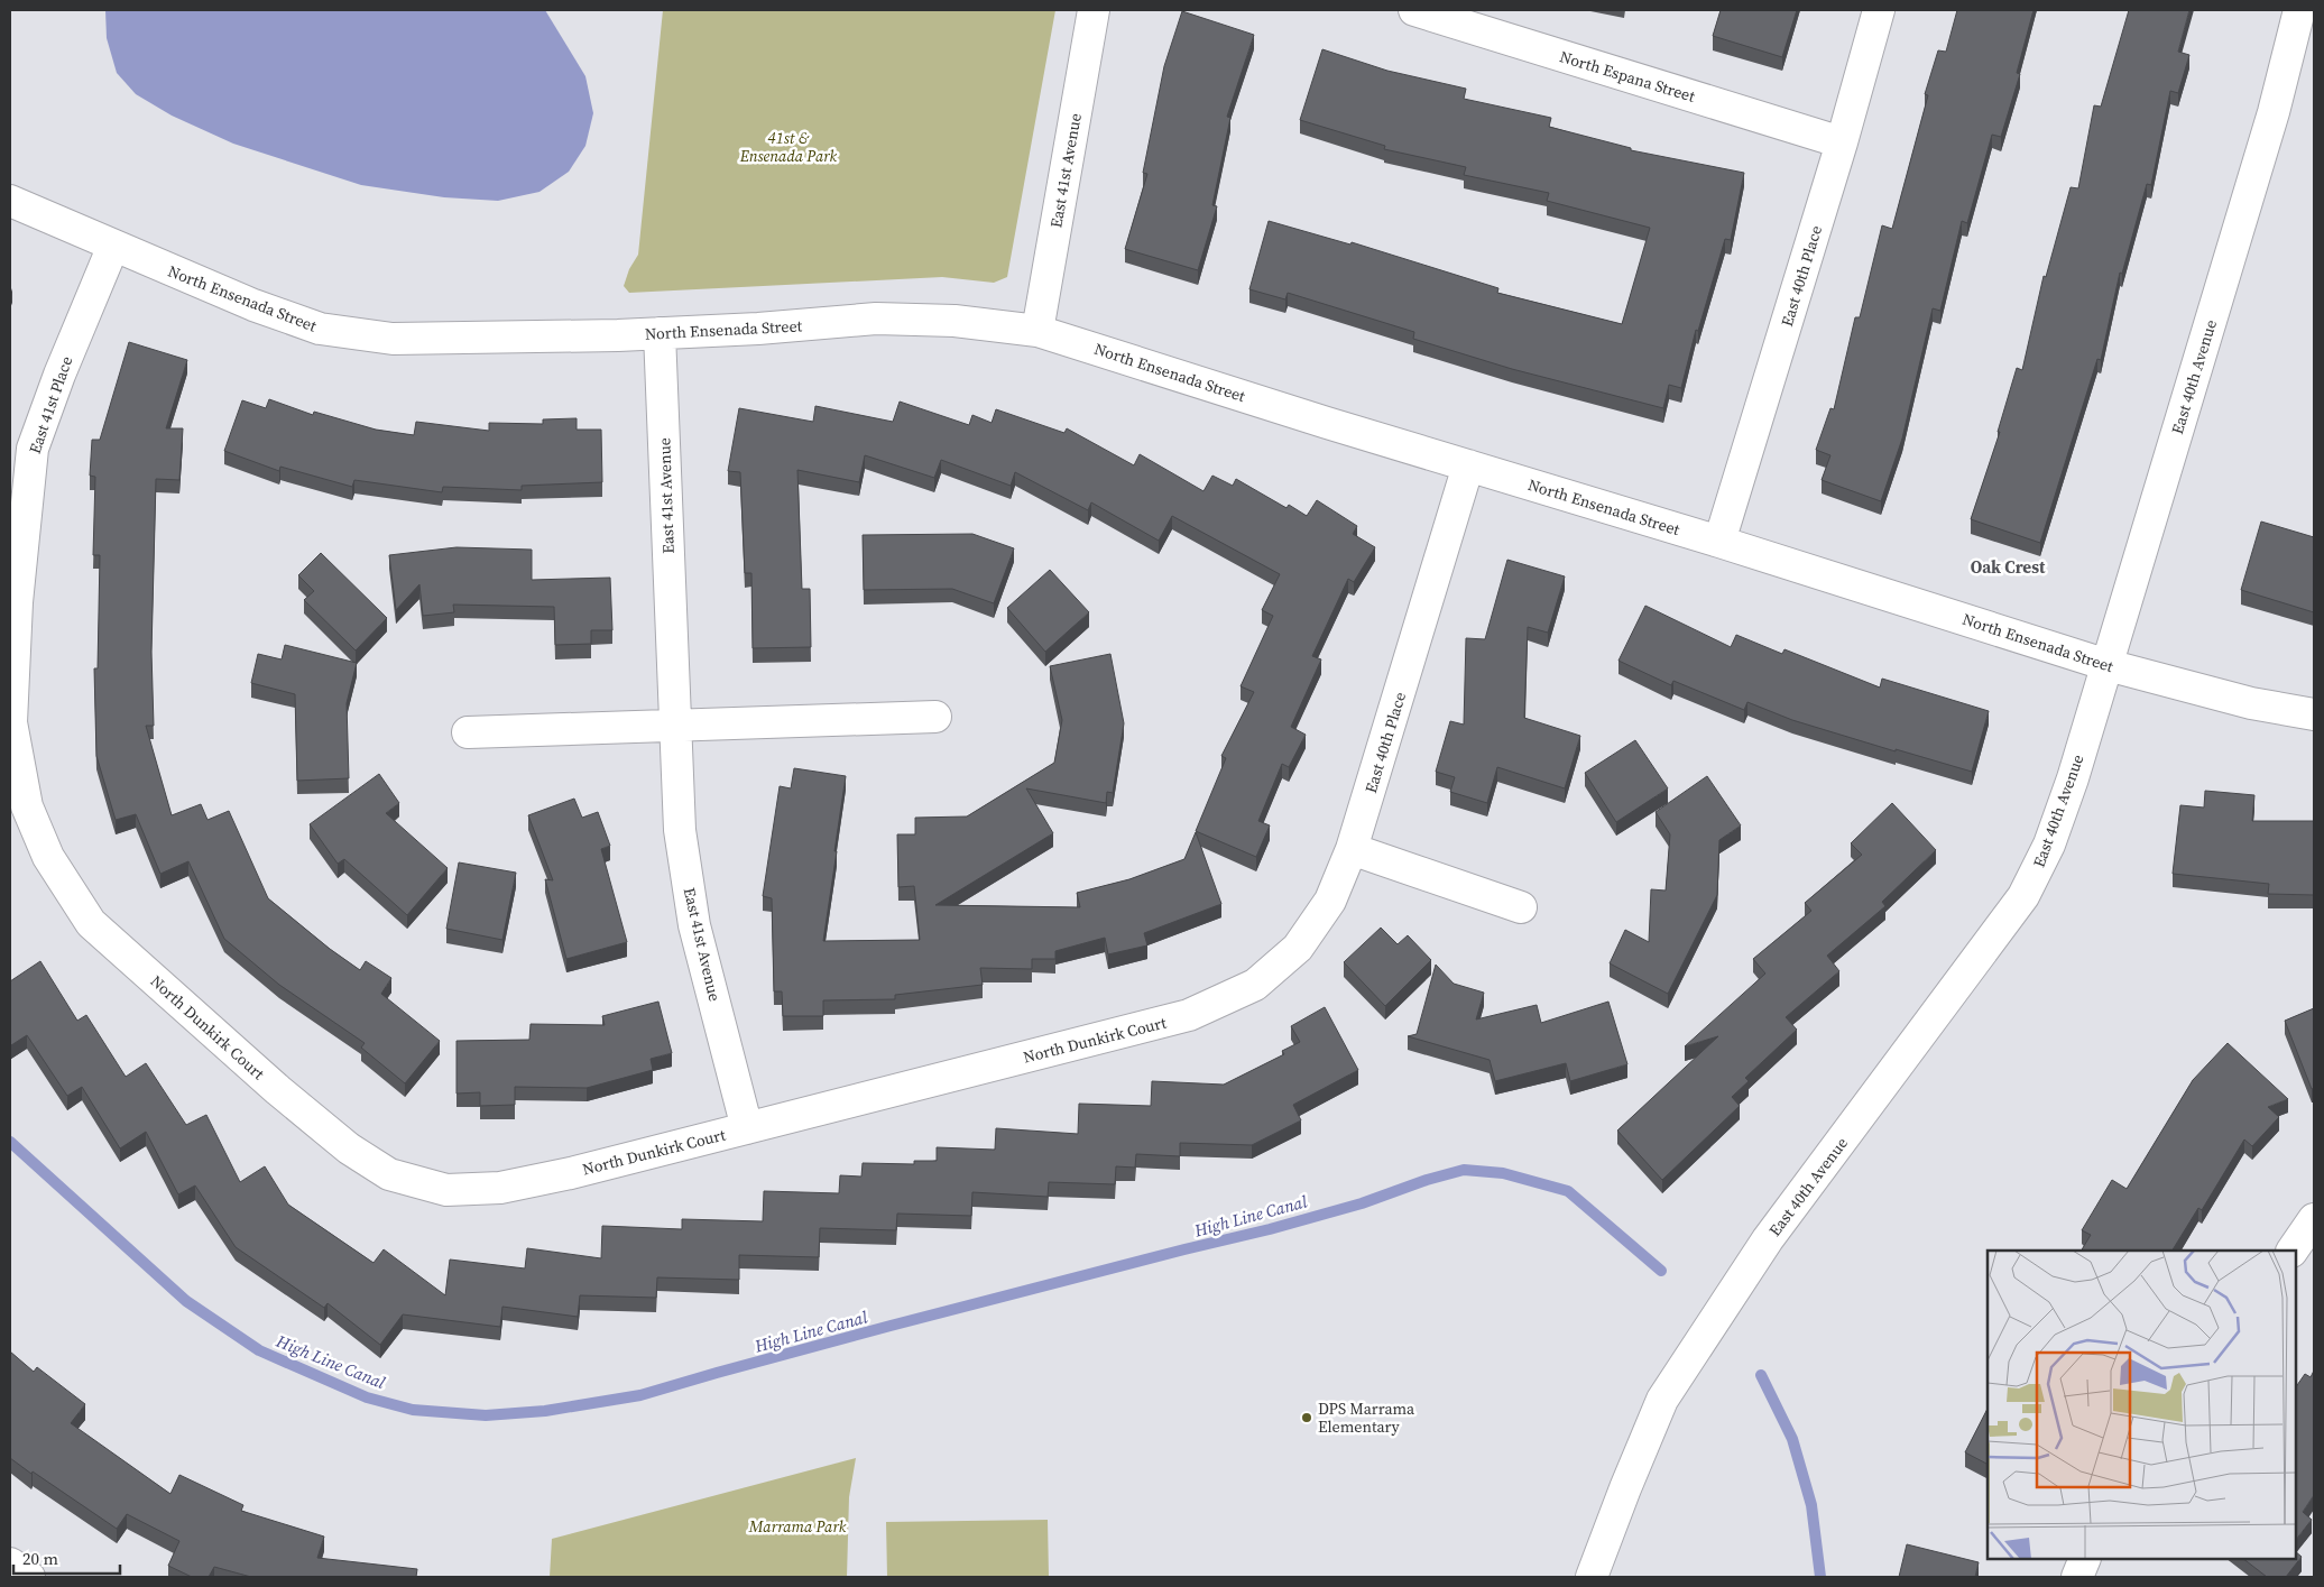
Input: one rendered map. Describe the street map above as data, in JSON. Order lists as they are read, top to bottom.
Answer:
{
  "streets": {
    "street": [
      "North Espana Street",
      "East 41st Avenue",
      "East 40th Place",
      "North Ensenada Street",
      "East 40th Avenue",
      "East 41st Place",
      "North Dunkirk Court"
    ]
  },
  "crossings": [
    ["North Espana Street", "East 40th Place"],
    ["East 41st Avenue", "North Ensenada Street"],
    ["East 41st Avenue", "North Dunkirk Court"],
    ["East 40th Place", "North Ensenada Street"],
    ["East 40th Place", "North Dunkirk Court"],
    ["North Ensenada Street", "East 40th Avenue"],
    ["North Ensenada Street", "East 41st Place"],
    ["East 41st Place", "North Dunkirk Court"]
  ],
  "districts": ["Oak Crest"],
  "water": ["High Line Canal"],
  "parks": ["41st & Ensenada Park", "Marrama Park"],
  "places": ["DPS Marrama Elementary"],
  "scale_bar": "20 m"
}
